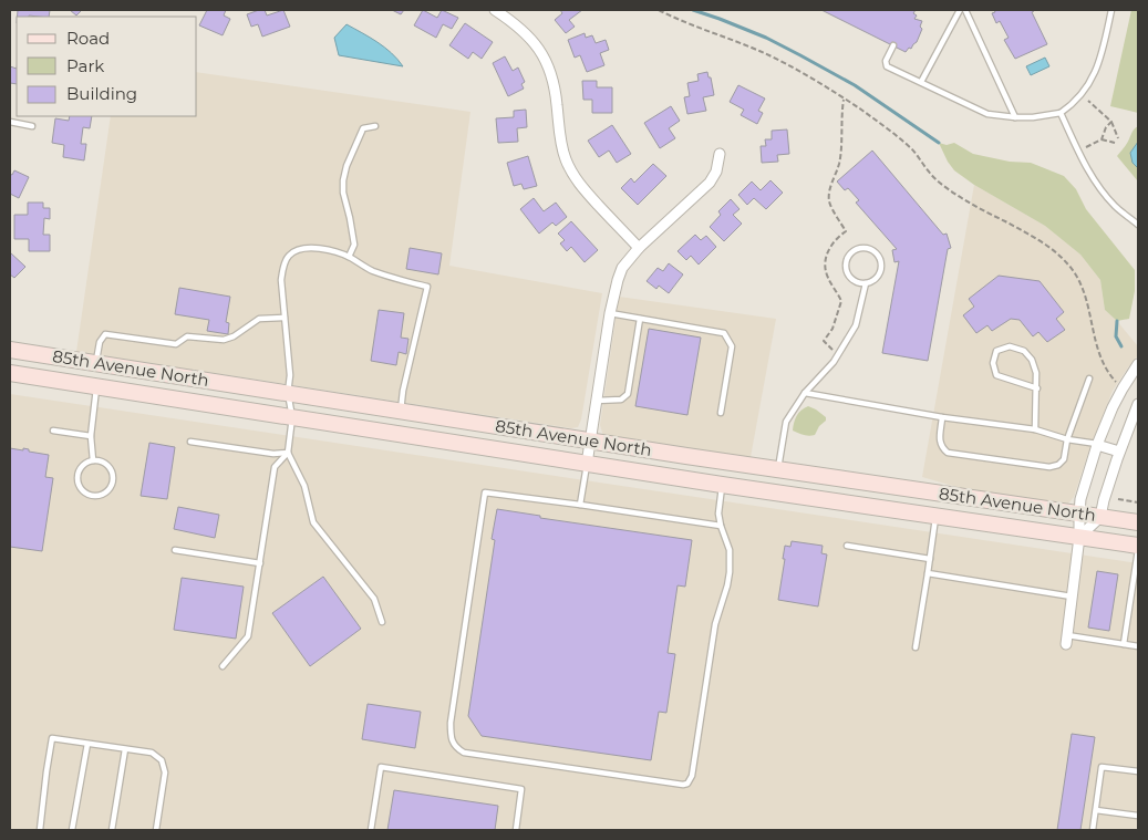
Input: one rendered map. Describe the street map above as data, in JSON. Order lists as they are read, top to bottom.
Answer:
{
  "streets": {
    "main road": ["85th Avenue North"]
  },
  "legend": ["Road", "Park", "Building"]
}
